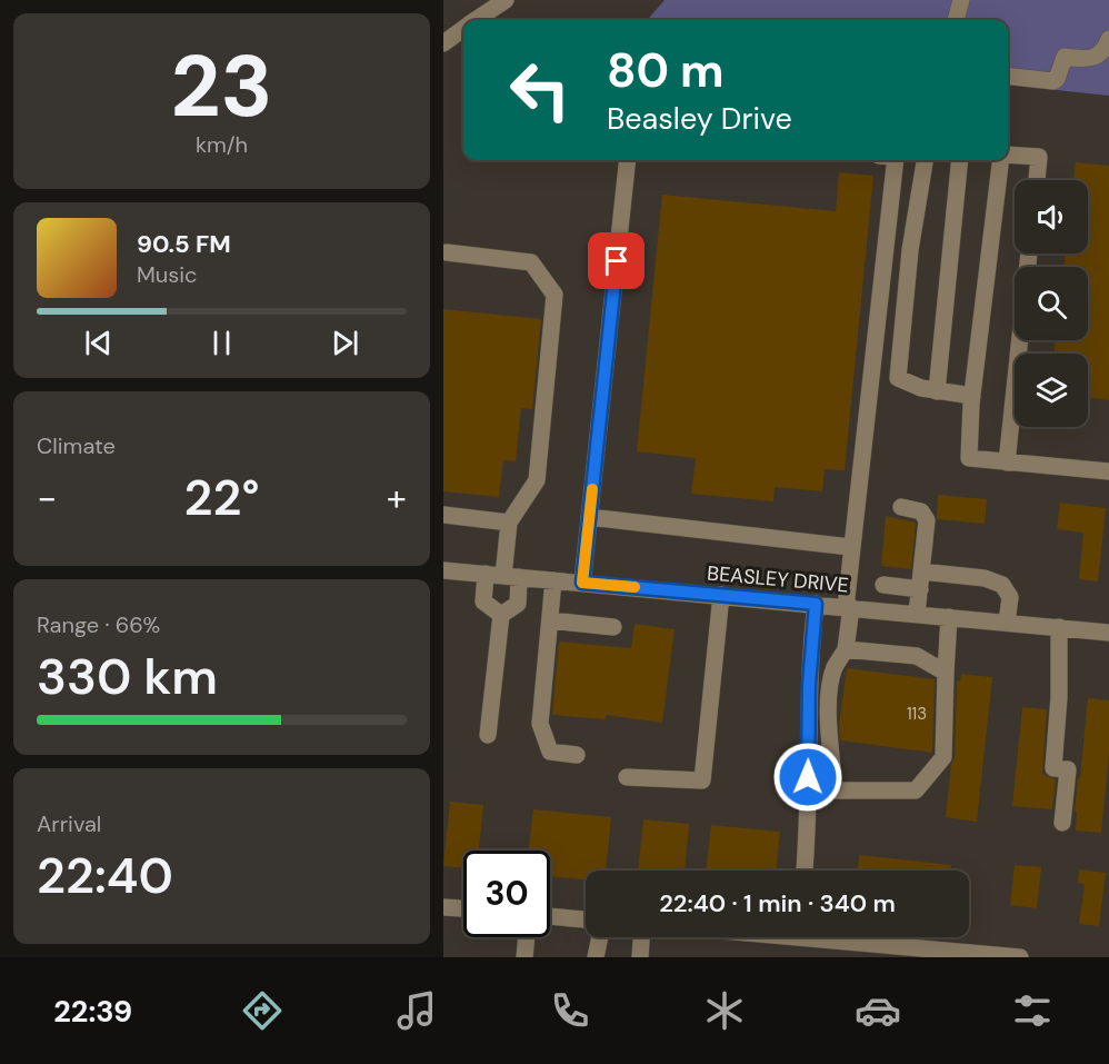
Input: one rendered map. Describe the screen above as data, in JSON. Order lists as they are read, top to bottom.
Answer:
{
  "streets": {
    "street": ["BEASLEY DRIVE"]
  },
  "house_numbers": ["113"],
  "page": {
    "tile": [
      ["23", "km/h"],
      "Climate",
      ["Range · 66%", "330 km"],
      ["Arrival", "22:40"]
    ],
    "turn": ["80 m", "Beasley Drive"],
    "song": ["90.5 FM", "Music"],
    "heat": ["−", "22°", "+"],
    "limit": "30",
    "trip": "22:40 · 1 min · 340 m",
    "tabs": "22:39"
  }
}
